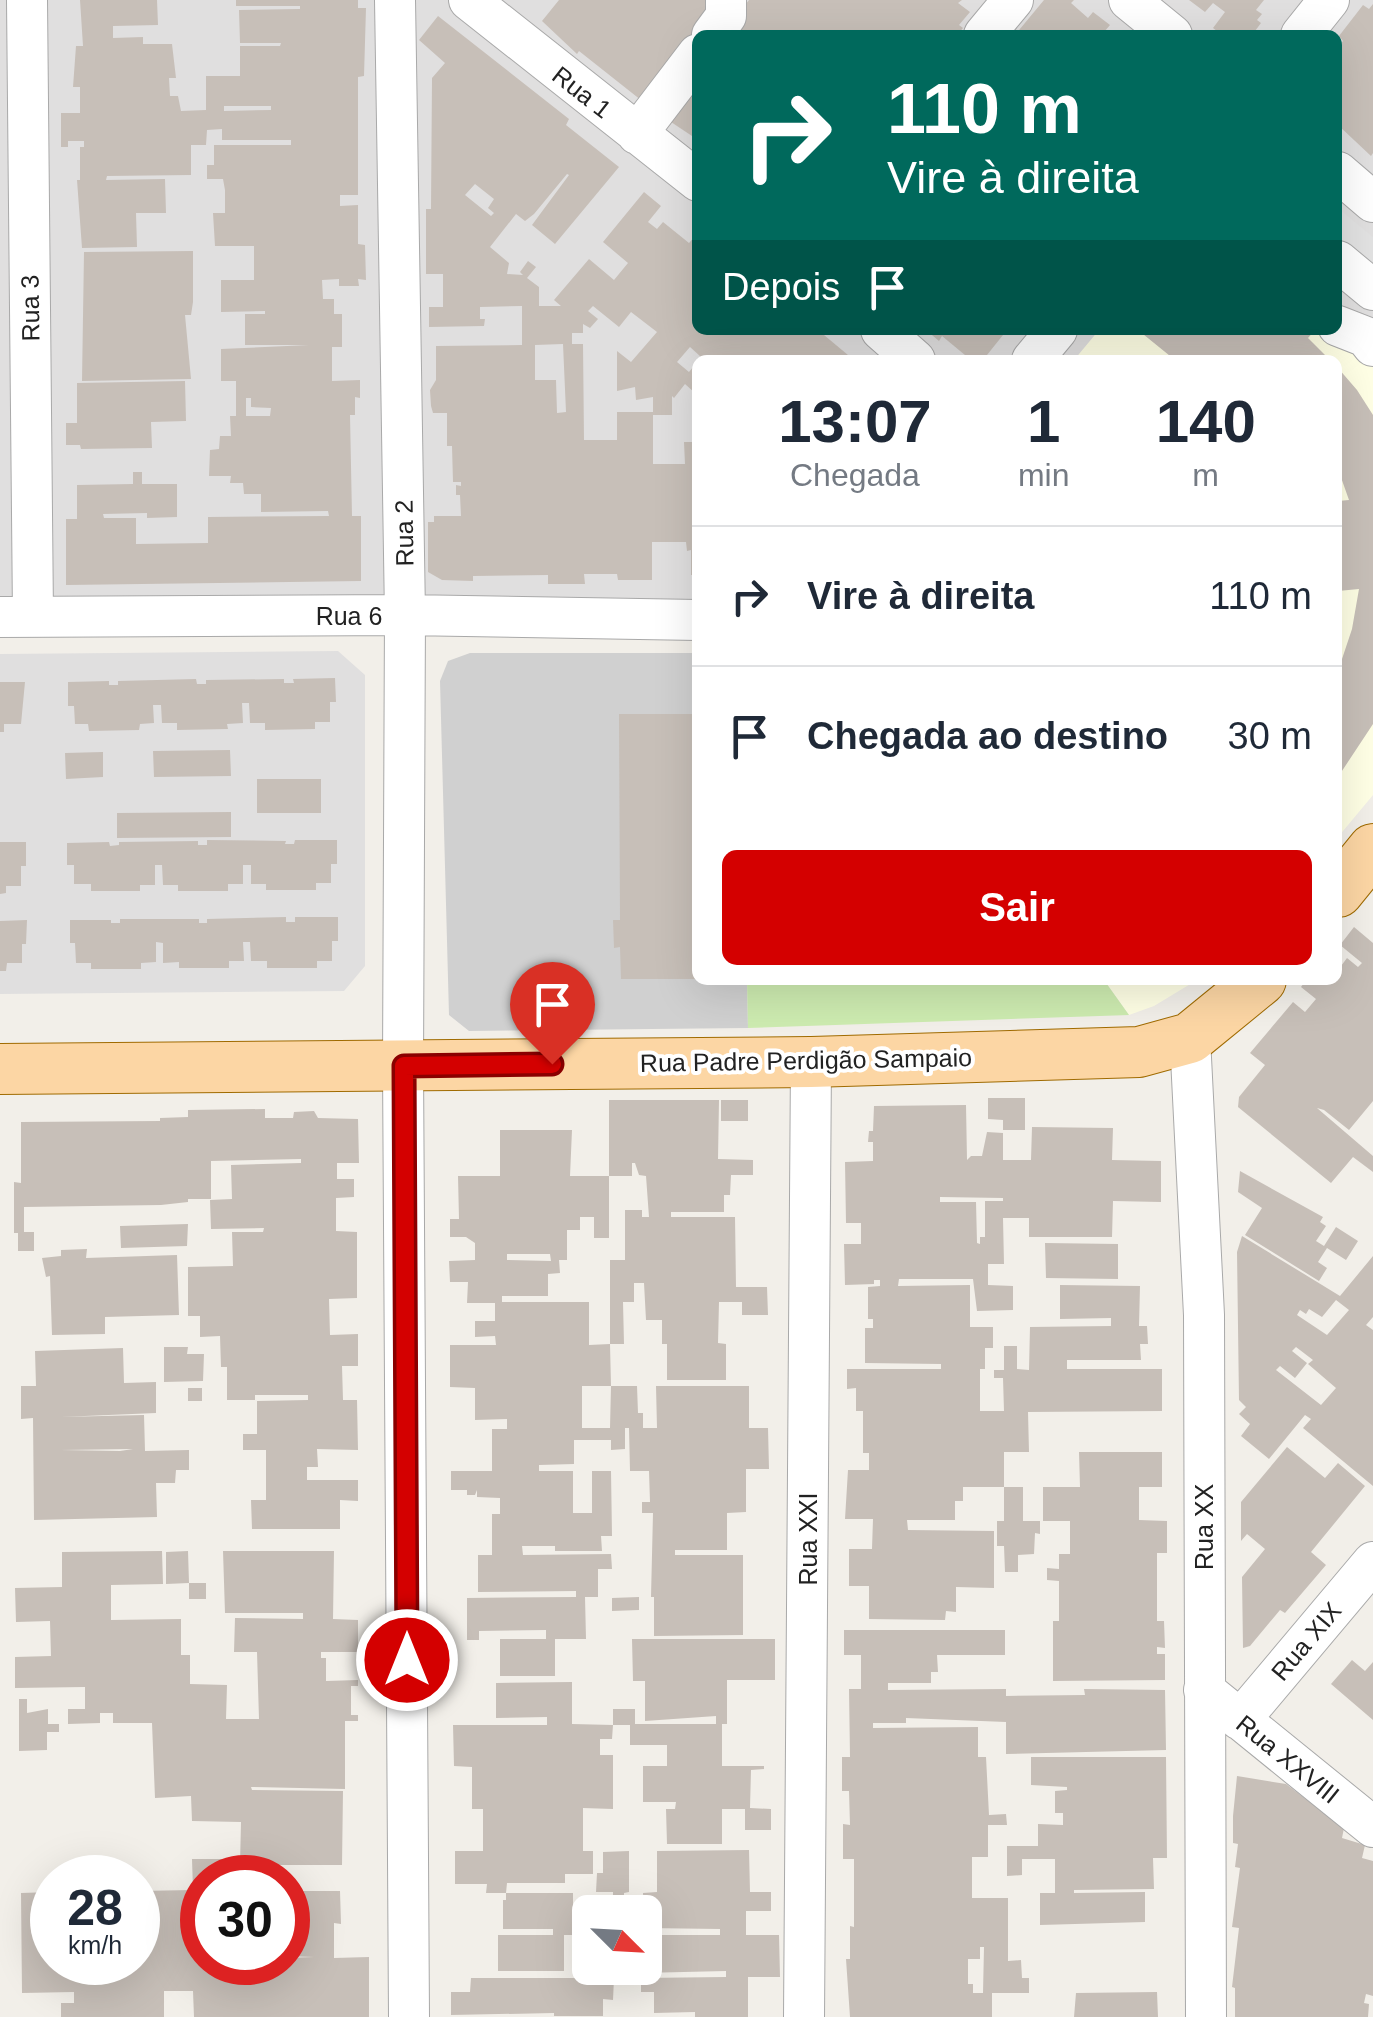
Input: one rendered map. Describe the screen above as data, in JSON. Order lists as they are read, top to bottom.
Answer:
{
  "streets": {
    "main road": ["Rua Padre Perdigão Sampaio"],
    "street": [
      "Rua 1",
      "Rua 3",
      "Rua 2",
      "Rua 6",
      "Rua XX",
      "Rua XXI",
      "Rua XIX",
      "Rua XXVIII"
    ]
  },
  "crossings": [
    ["Rua 3", "Rua 6"],
    ["Rua 2", "Rua 6"],
    ["Rua 2", "Rua Padre Perdigão Sampaio"],
    ["Rua Padre Perdigão Sampaio", "Rua XX"],
    ["Rua Padre Perdigão Sampaio", "Rua XXI"],
    ["Rua XX", "Rua XXVIII"],
    ["Rua XIX", "Rua XXVIII"]
  ],
  "north": "bottom right",
  "page": {
    "turn": ["110 m", "Vire à direita"],
    "then": "Depois",
    "eta": [
      "13:07",
      "Chegada",
      "1",
      "min",
      "140",
      "m"
    ],
    "list": [
      {
        "name": "Vire à direita",
        "value": "110 m"
      },
      {
        "name": "Chegada ao destino",
        "value": "30 m"
      }
    ],
    "buttons": "Sair",
    "speed": "28 km/h",
    "limit": "30"
  }
}
